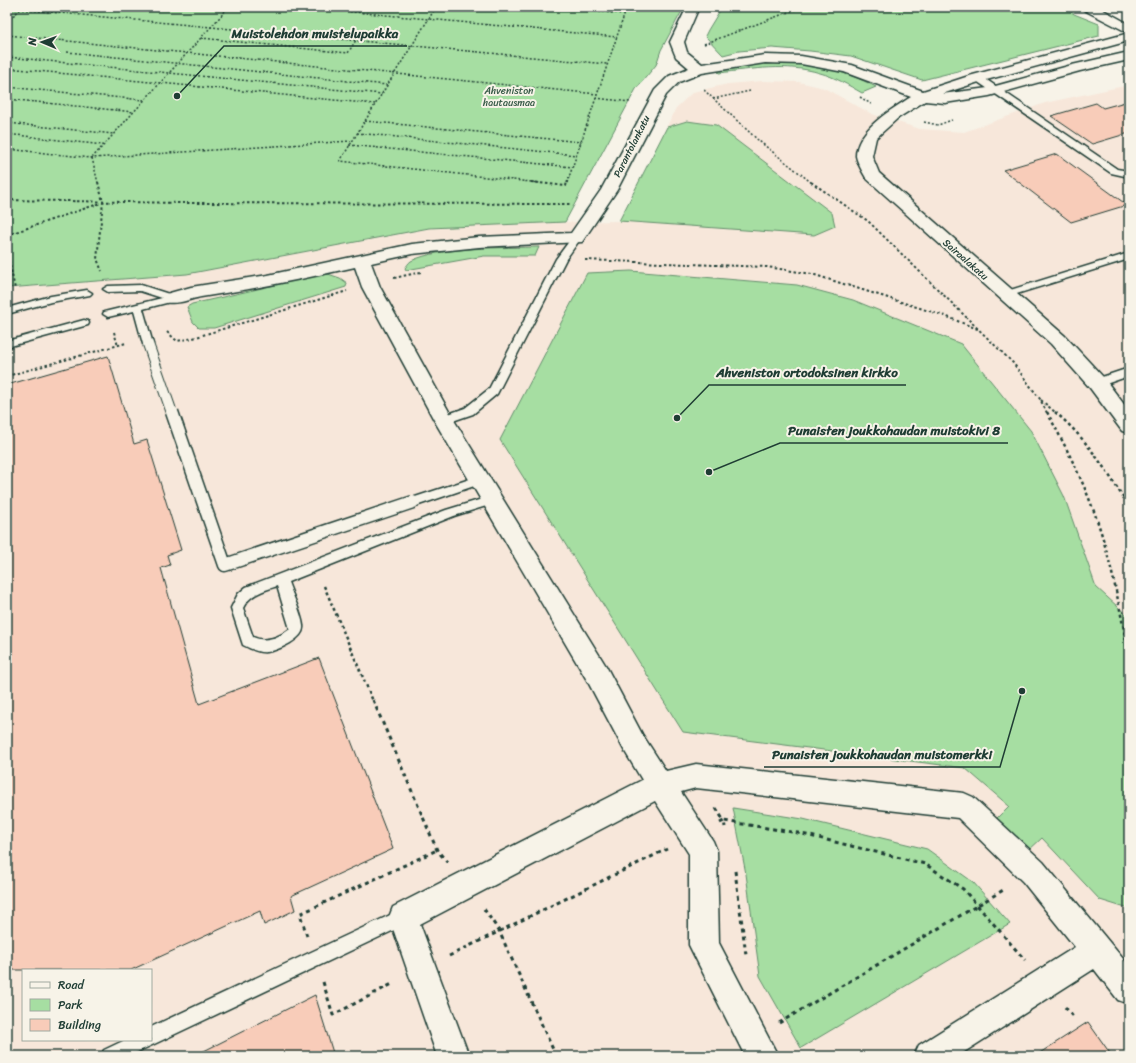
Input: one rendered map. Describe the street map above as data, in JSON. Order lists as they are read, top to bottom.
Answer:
{
  "streets": {
    "street": ["Parantolankatu", "Sairaalakatu"]
  },
  "parks": ["Ahveniston hautausmaa"],
  "places": [
    "Muistolehdon muistelupaikka",
    "Ahveniston ortodoksinen kirkko",
    "Punaisten joukkohaudan muistokivi 8",
    "Punaisten joukkohaudan muistomerkki"
  ],
  "legend": ["Road", "Park", "Building"],
  "north": "left"
}
